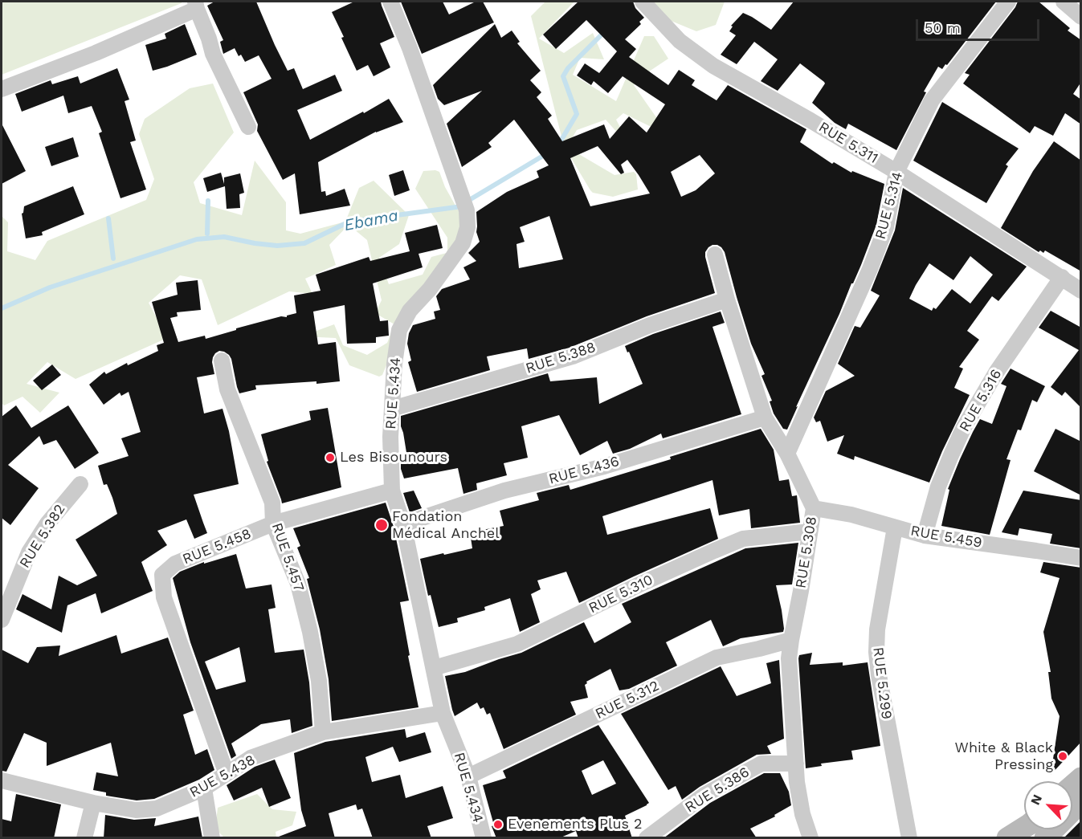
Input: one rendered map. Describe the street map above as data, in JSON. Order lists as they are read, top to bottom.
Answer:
{
  "streets": {
    "street": [
      "RUE 5.311",
      "RUE 5.314",
      "RUE 5.388",
      "RUE 5.434",
      "RUE 5.316",
      "RUE 5.436",
      "RUE 5.382",
      "RUE 5.459",
      "RUE 5.458",
      "RUE 5.308",
      "RUE 5.457",
      "RUE 5.310",
      "RUE 5.299",
      "RUE 5.312",
      "RUE 5.438",
      "RUE 5.386"
    ]
  },
  "crossings": [
    ["RUE 5.311", "RUE 5.314"],
    ["RUE 5.311", "RUE 5.316"],
    ["RUE 5.314", "RUE 5.308"],
    ["RUE 5.388", "RUE 5.434"],
    ["RUE 5.388", "RUE 5.308"],
    ["RUE 5.434", "RUE 5.436"],
    ["RUE 5.434", "RUE 5.458"],
    ["RUE 5.434", "RUE 5.310"],
    ["RUE 5.434", "RUE 5.312"],
    ["RUE 5.434", "RUE 5.438"],
    ["RUE 5.316", "RUE 5.459"],
    ["RUE 5.436", "RUE 5.308"],
    ["RUE 5.459", "RUE 5.308"],
    ["RUE 5.459", "RUE 5.299"],
    ["RUE 5.458", "RUE 5.457"],
    ["RUE 5.458", "RUE 5.438"],
    ["RUE 5.308", "RUE 5.310"],
    ["RUE 5.308", "RUE 5.312"],
    ["RUE 5.308", "RUE 5.386"],
    ["RUE 5.457", "RUE 5.438"]
  ],
  "water": ["Ebama"],
  "places": [
    "Les Bisounours",
    "Fondation Médical Anchel",
    "White & Black Pressing",
    "Evenements Plus 2"
  ],
  "scale_bar": "50 m",
  "north": "top left"
}
